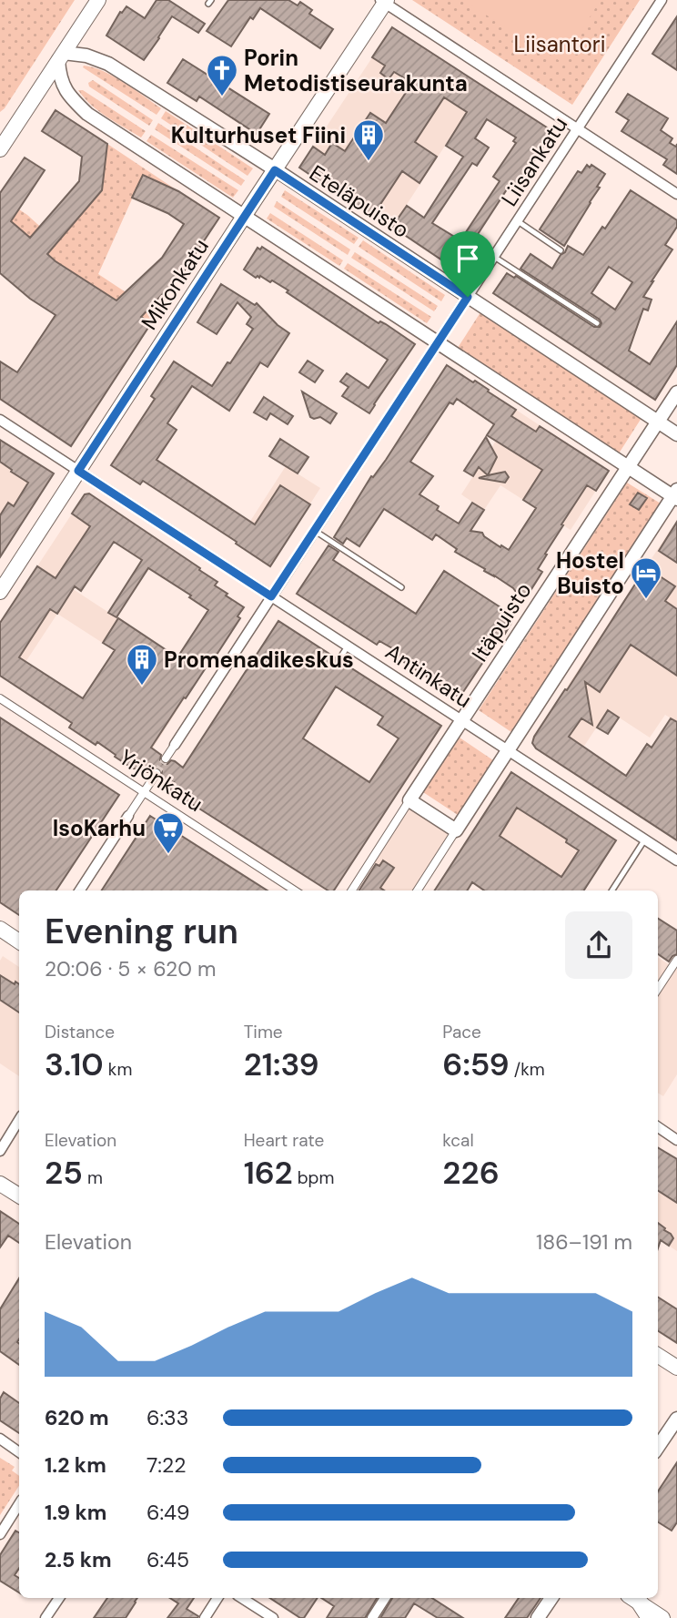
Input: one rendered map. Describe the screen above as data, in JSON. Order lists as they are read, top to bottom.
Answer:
{
  "streets": {
    "main road": ["Mikonkatu"],
    "street": [
      "Liisankatu",
      "Eteläpuisto",
      "Itäpuisto",
      "Antinkatu",
      "Yrjönkatu"
    ]
  },
  "crossings": [
    ["Liisankatu", "Eteläpuisto"],
    ["Liisankatu", "Antinkatu"],
    ["Eteläpuisto", "Mikonkatu"],
    ["Eteläpuisto", "Itäpuisto"],
    ["Mikonkatu", "Antinkatu"],
    ["Itäpuisto", "Antinkatu"]
  ],
  "parks": ["Liisantori"],
  "places": {
    "church": ["Porin Metodistiseurakunta"],
    "building": ["Kulturhuset Fiini", "Promenadikeskus"],
    "hotel": ["Hostel Buisto"],
    "supermarket": ["IsoKarhu"]
  },
  "page": {
    "heading": ["Evening run", "20:06 · 5 × 620 m"],
    "stats": [
      ["Distance", "3.10 km"],
      ["Time", "21:39"],
      ["Pace", "6:59 /km"],
      ["Elevation", "25 m"],
      ["Heart rate", "162 bpm"],
      ["kcal", "226"]
    ],
    "chart": ["Elevation", "186–191 m"],
    "list": [
      {
        "name": "620 m",
        "note": "6:33"
      },
      {
        "name": "1.2 km",
        "note": "7:22"
      },
      {
        "name": "1.9 km",
        "note": "6:49"
      },
      {
        "name": "2.5 km",
        "note": "6:45"
      }
    ]
  }
}
